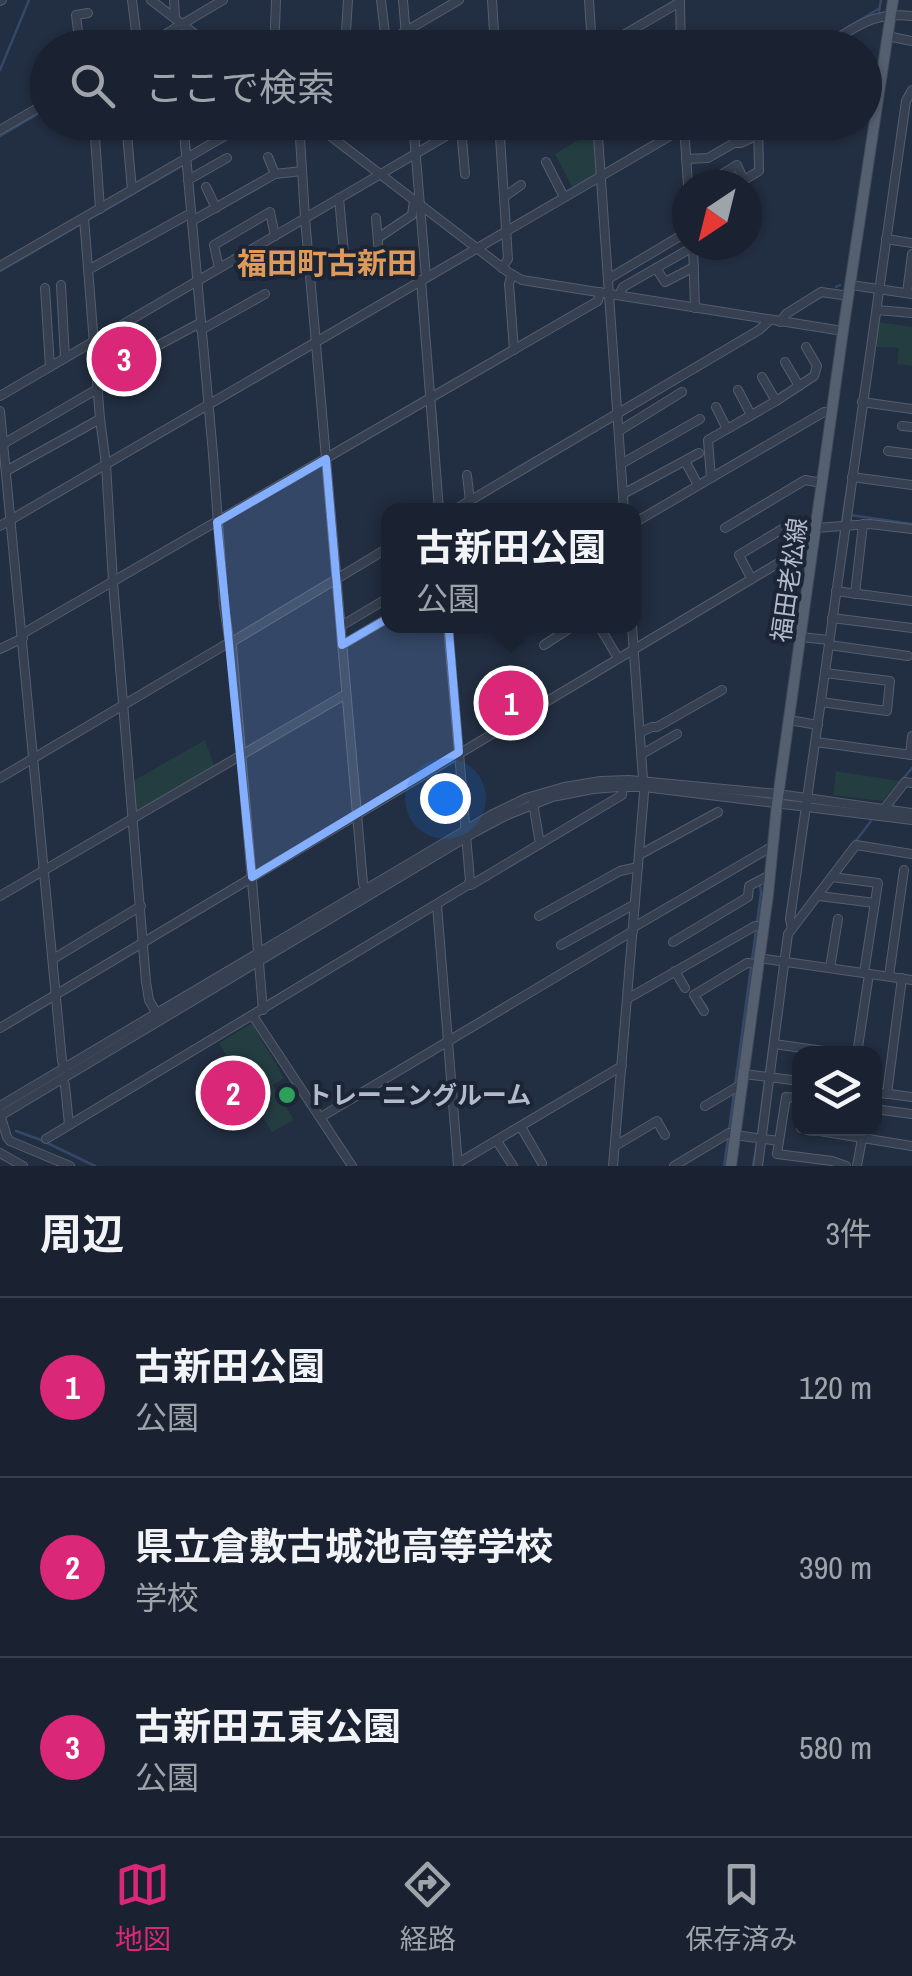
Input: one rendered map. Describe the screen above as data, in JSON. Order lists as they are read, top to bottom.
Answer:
{
  "streets": {
    "main road": ["福田老松線"]
  },
  "districts": ["福田町古新田"],
  "places": ["トレーニングルーム"],
  "north": "bottom left",
  "page": {
    "search": "ここで検索",
    "pins": ["3", "1", "2"],
    "popup": ["古新田公園", "公園"],
    "heading": ["周辺", "3件"],
    "list": [
      {
        "mark": "1",
        "name": "古新田公園",
        "note": "公園",
        "value": "120 m"
      },
      {
        "mark": "2",
        "name": "県立倉敷古城池高等学校",
        "note": "学校",
        "value": "390 m"
      },
      {
        "mark": "3",
        "name": "古新田五東公園",
        "note": "公園",
        "value": "580 m"
      }
    ],
    "nav": ["地図", "経路", "保存済み"]
  }
}
